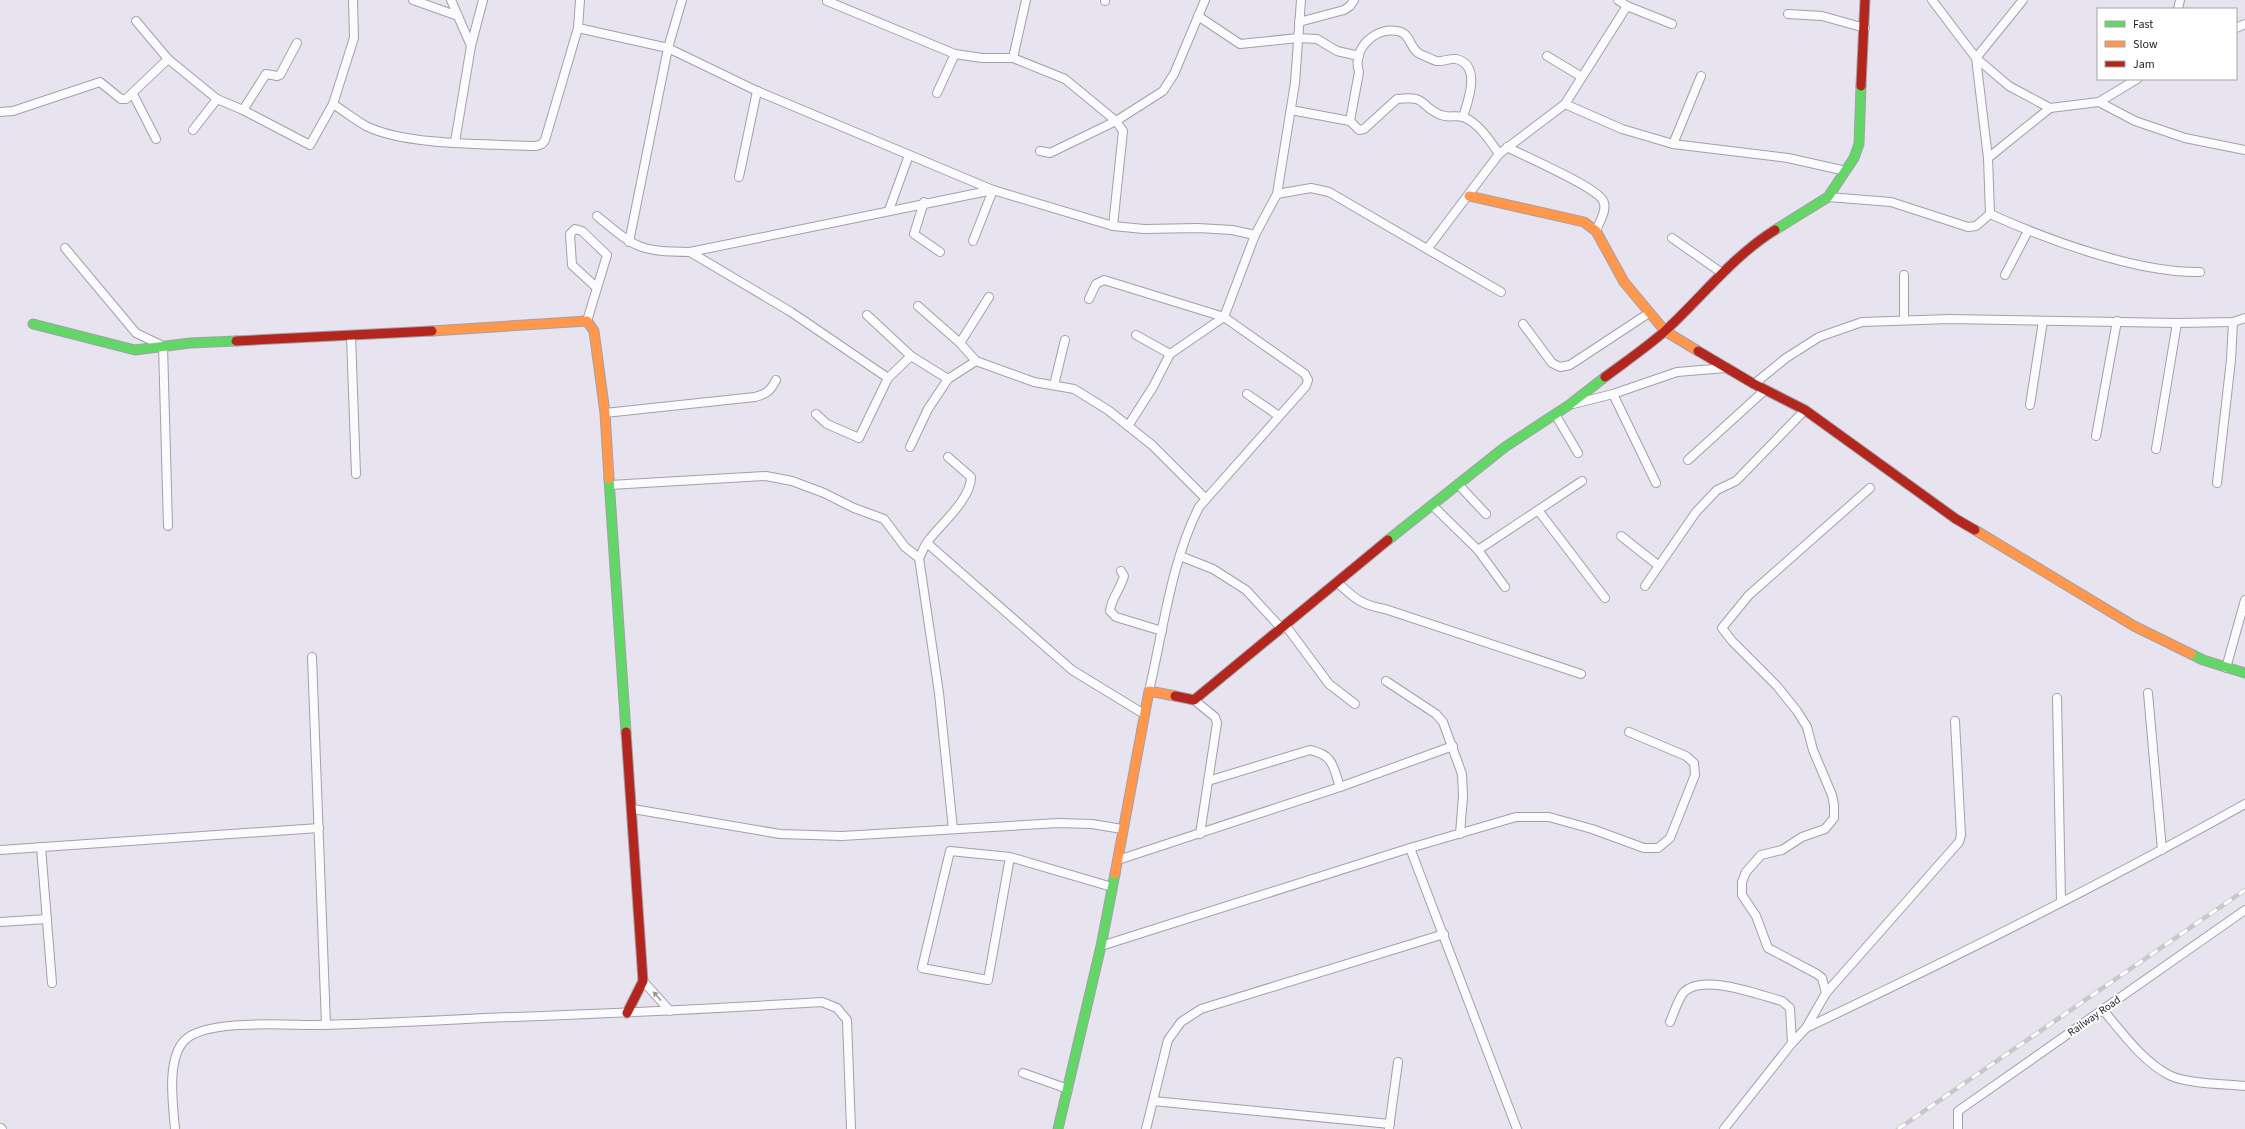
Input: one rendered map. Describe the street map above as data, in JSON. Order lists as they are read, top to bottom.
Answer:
{
  "streets": {
    "street": ["Railway Road"]
  },
  "legend": ["Fast", "Slow", "Jam"]
}
